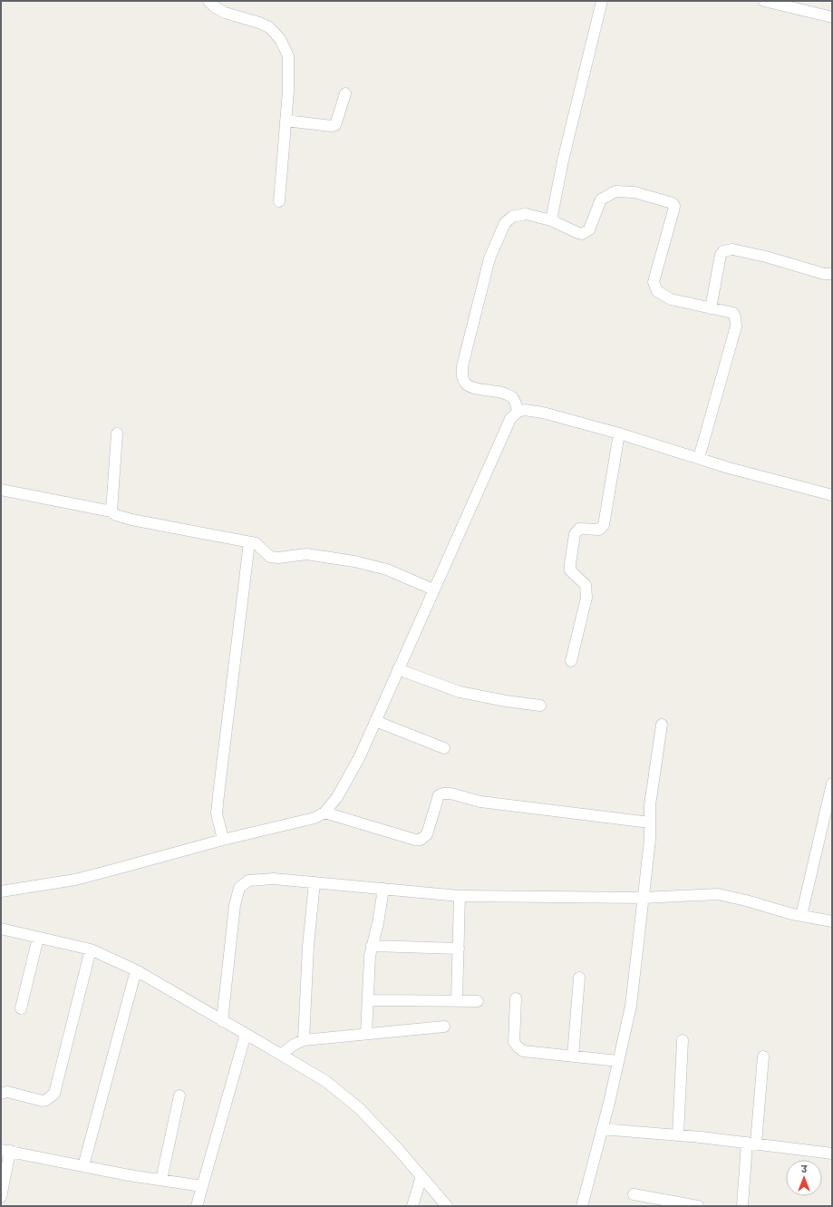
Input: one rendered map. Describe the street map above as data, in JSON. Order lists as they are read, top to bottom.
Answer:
{
  "north": "top"
}
